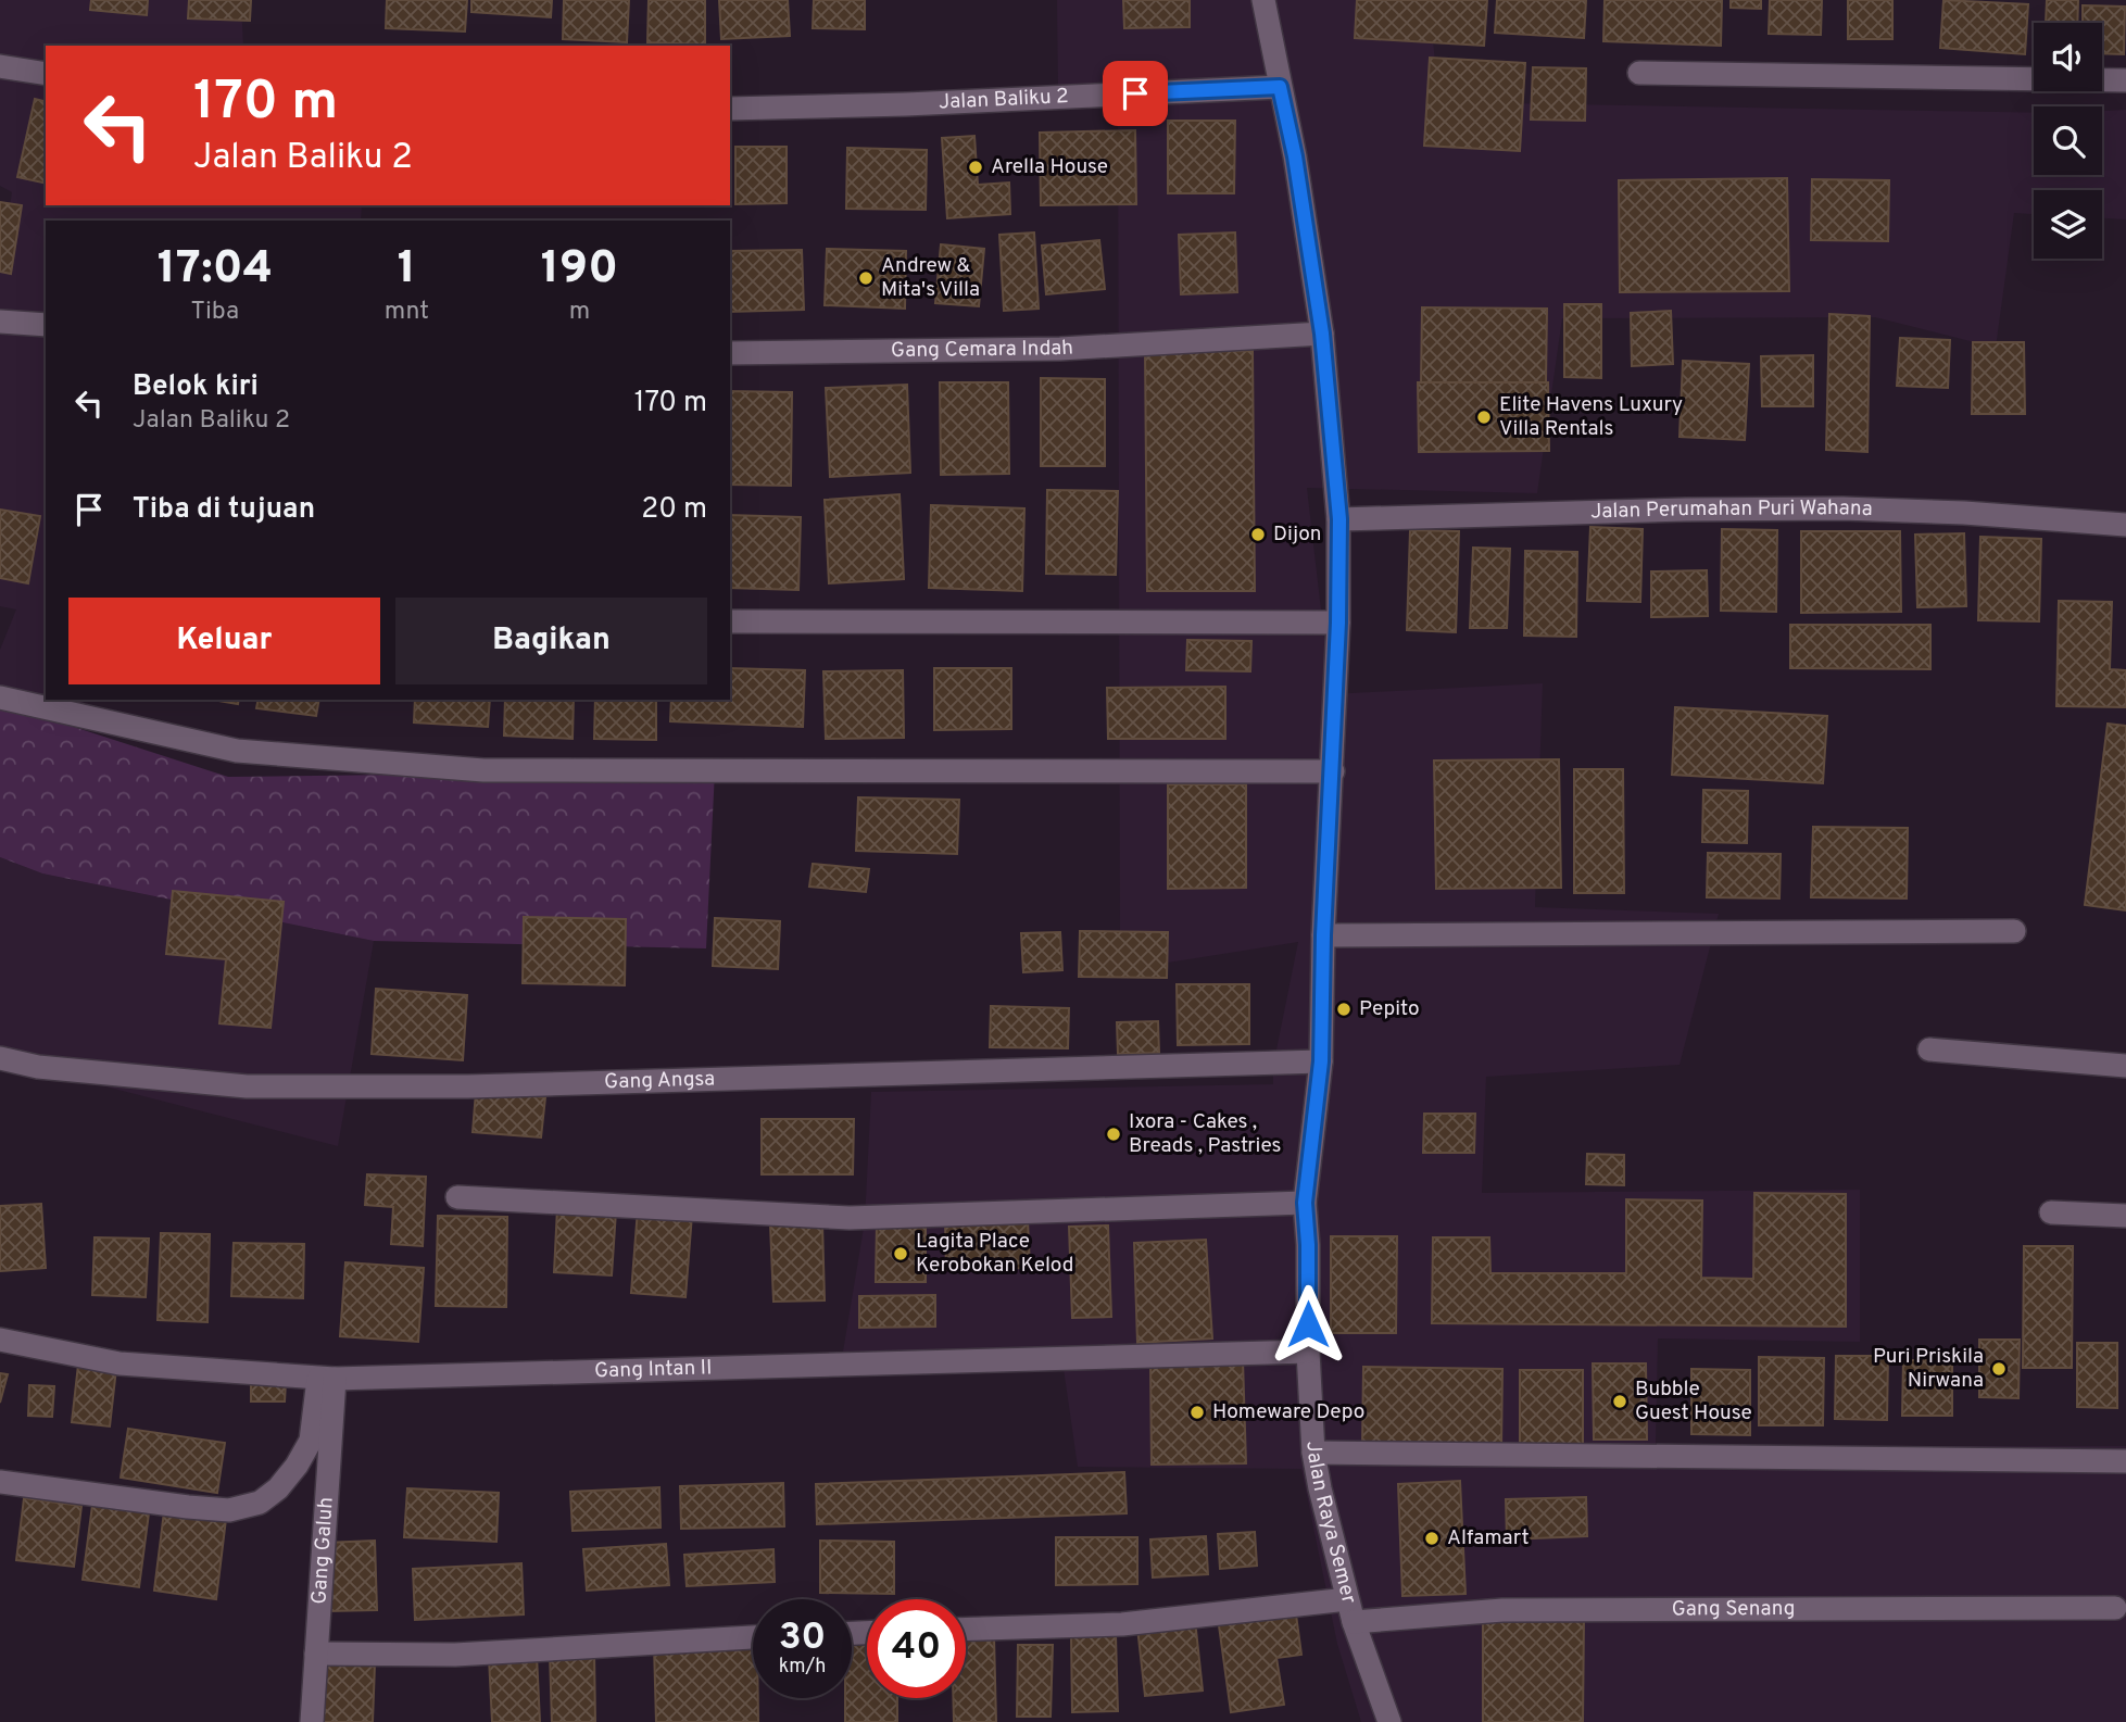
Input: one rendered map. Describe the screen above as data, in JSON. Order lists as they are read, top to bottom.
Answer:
{
  "streets": {
    "street": [
      "Jalan Baliku 2",
      "Gang Cemara Indah",
      "Jalan Perumahan Puri Wahana",
      "Gang Angsa",
      "Gang Intan II",
      "Jalan Raya Semer",
      "Gang Galuh",
      "Gang Senang"
    ]
  },
  "crossings": [
    ["Jalan Baliku 2", "Jalan Raya Semer"],
    ["Gang Cemara Indah", "Jalan Raya Semer"],
    ["Jalan Perumahan Puri Wahana", "Jalan Raya Semer"],
    ["Gang Angsa", "Jalan Raya Semer"],
    ["Gang Intan II", "Jalan Raya Semer"],
    ["Gang Intan II", "Gang Galuh"],
    ["Jalan Raya Semer", "Gang Senang"]
  ],
  "places": [
    "Arella House",
    "Andrew & Mita's Villa",
    "Elite Havens Luxury Villa Rentals",
    "Dijon",
    "Pepito",
    "Ixora - Cakes , Breads , Pastries",
    "Lagita Place Kerobokan Kelod",
    "Puri Priskila Nirwana",
    "Bubble Guest House",
    "Homeware Depo",
    "Alfamart"
  ],
  "page": {
    "turn": ["170 m", "Jalan Baliku 2"],
    "eta": [
      "17:04",
      "Tiba",
      "1",
      "mnt",
      "190",
      "m"
    ],
    "list": [
      {
        "name": "Belok kiri",
        "note": "Jalan Baliku 2",
        "value": "170 m"
      },
      {
        "name": "Tiba di tujuan",
        "value": "20 m"
      }
    ],
    "buttons": ["Keluar", "Bagikan"],
    "speed": "30 km/h",
    "limit": "40"
  }
}
